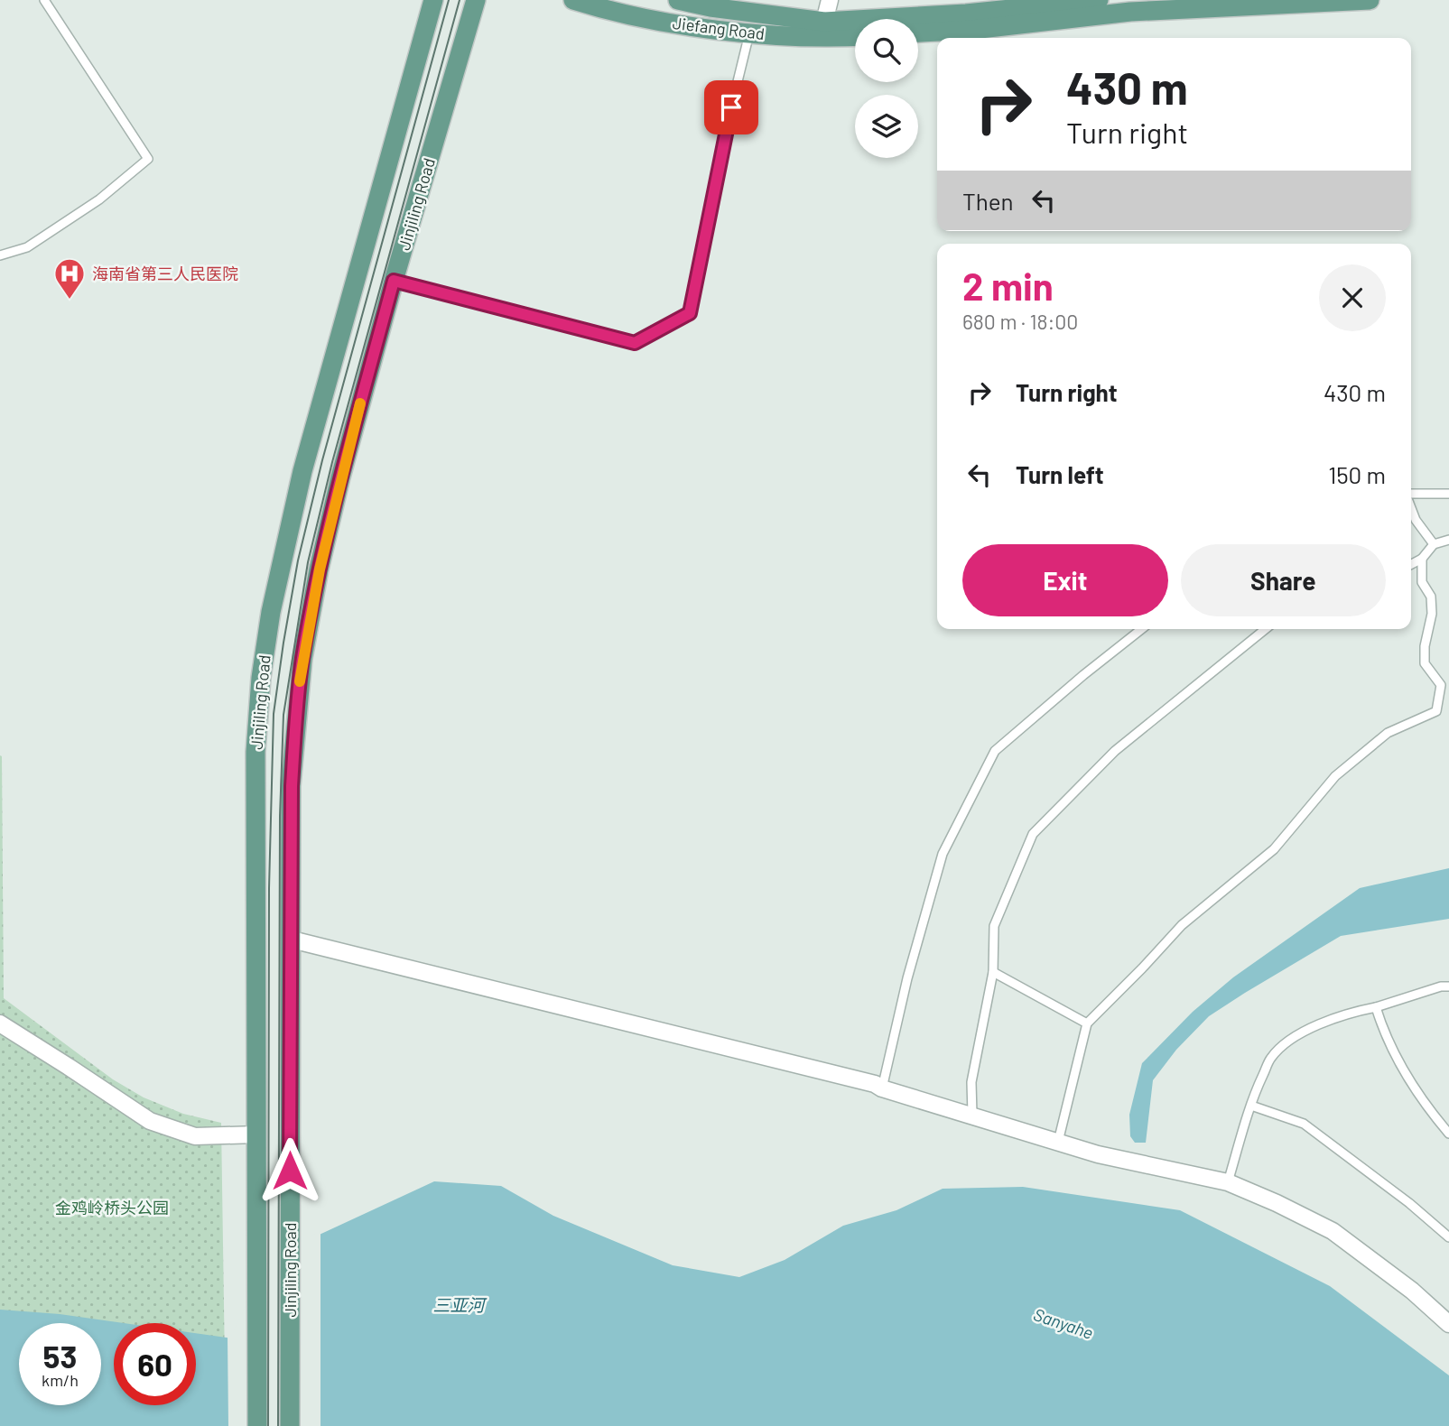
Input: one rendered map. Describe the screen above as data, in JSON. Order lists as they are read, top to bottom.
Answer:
{
  "streets": {
    "main road": ["Jiefang Road", "Jinjiling Road"]
  },
  "water": ["三亚河", "Sanyahe"],
  "parks": ["金鸡岭桥头公园"],
  "places": {
    "hospital": ["海南省第三人民医院"]
  },
  "page": {
    "turn": ["430 m", "Turn right"],
    "then": "Then",
    "heading": ["2 min", "680 m · 18:00"],
    "list": [
      {
        "name": "Turn right",
        "value": "430 m"
      },
      {
        "name": "Turn left",
        "value": "150 m"
      }
    ],
    "buttons": ["Exit", "Share"],
    "speed": "53 km/h",
    "limit": "60"
  }
}
